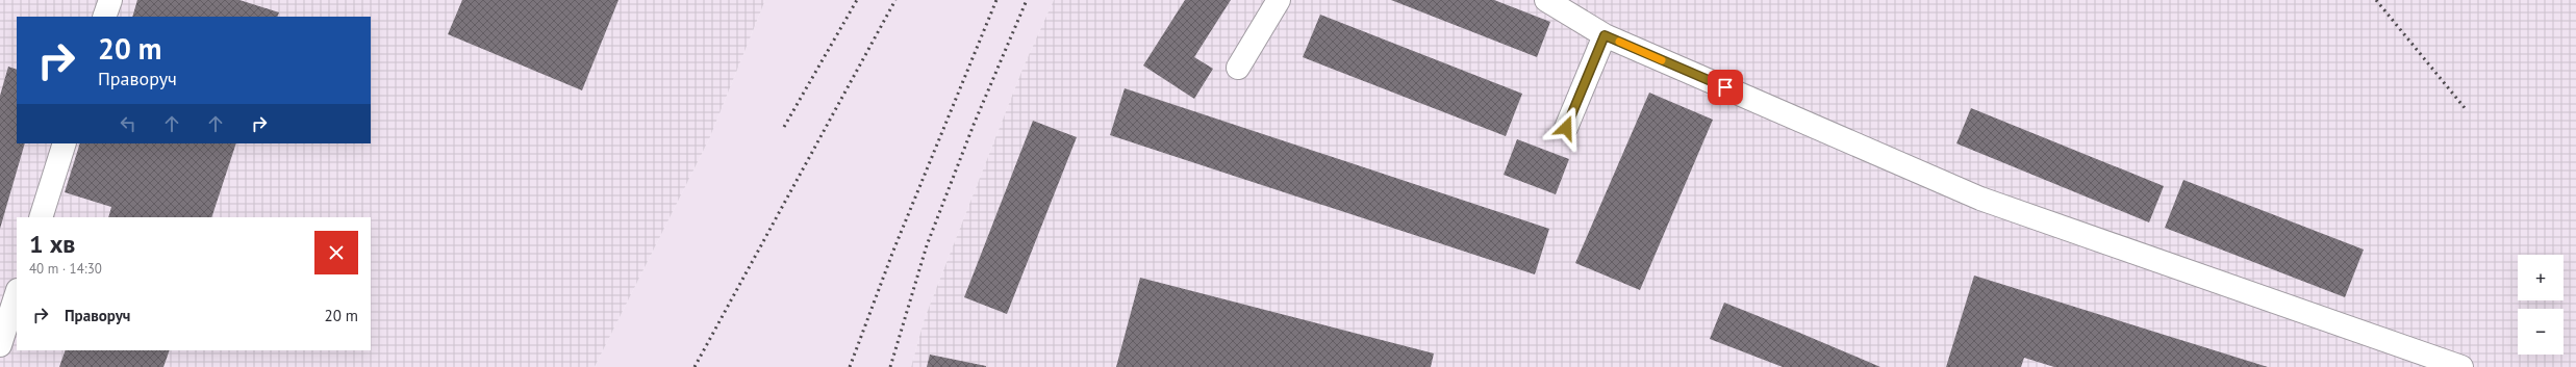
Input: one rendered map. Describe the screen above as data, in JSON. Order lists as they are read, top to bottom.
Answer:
{
  "page": {
    "turn": ["20 m", "Праворуч"],
    "heading": ["1 хв", "40 m · 14:30"],
    "map_buttons": ["+", "−"],
    "list": [
      {
        "name": "Праворуч",
        "value": "20 m"
      }
    ]
  }
}
